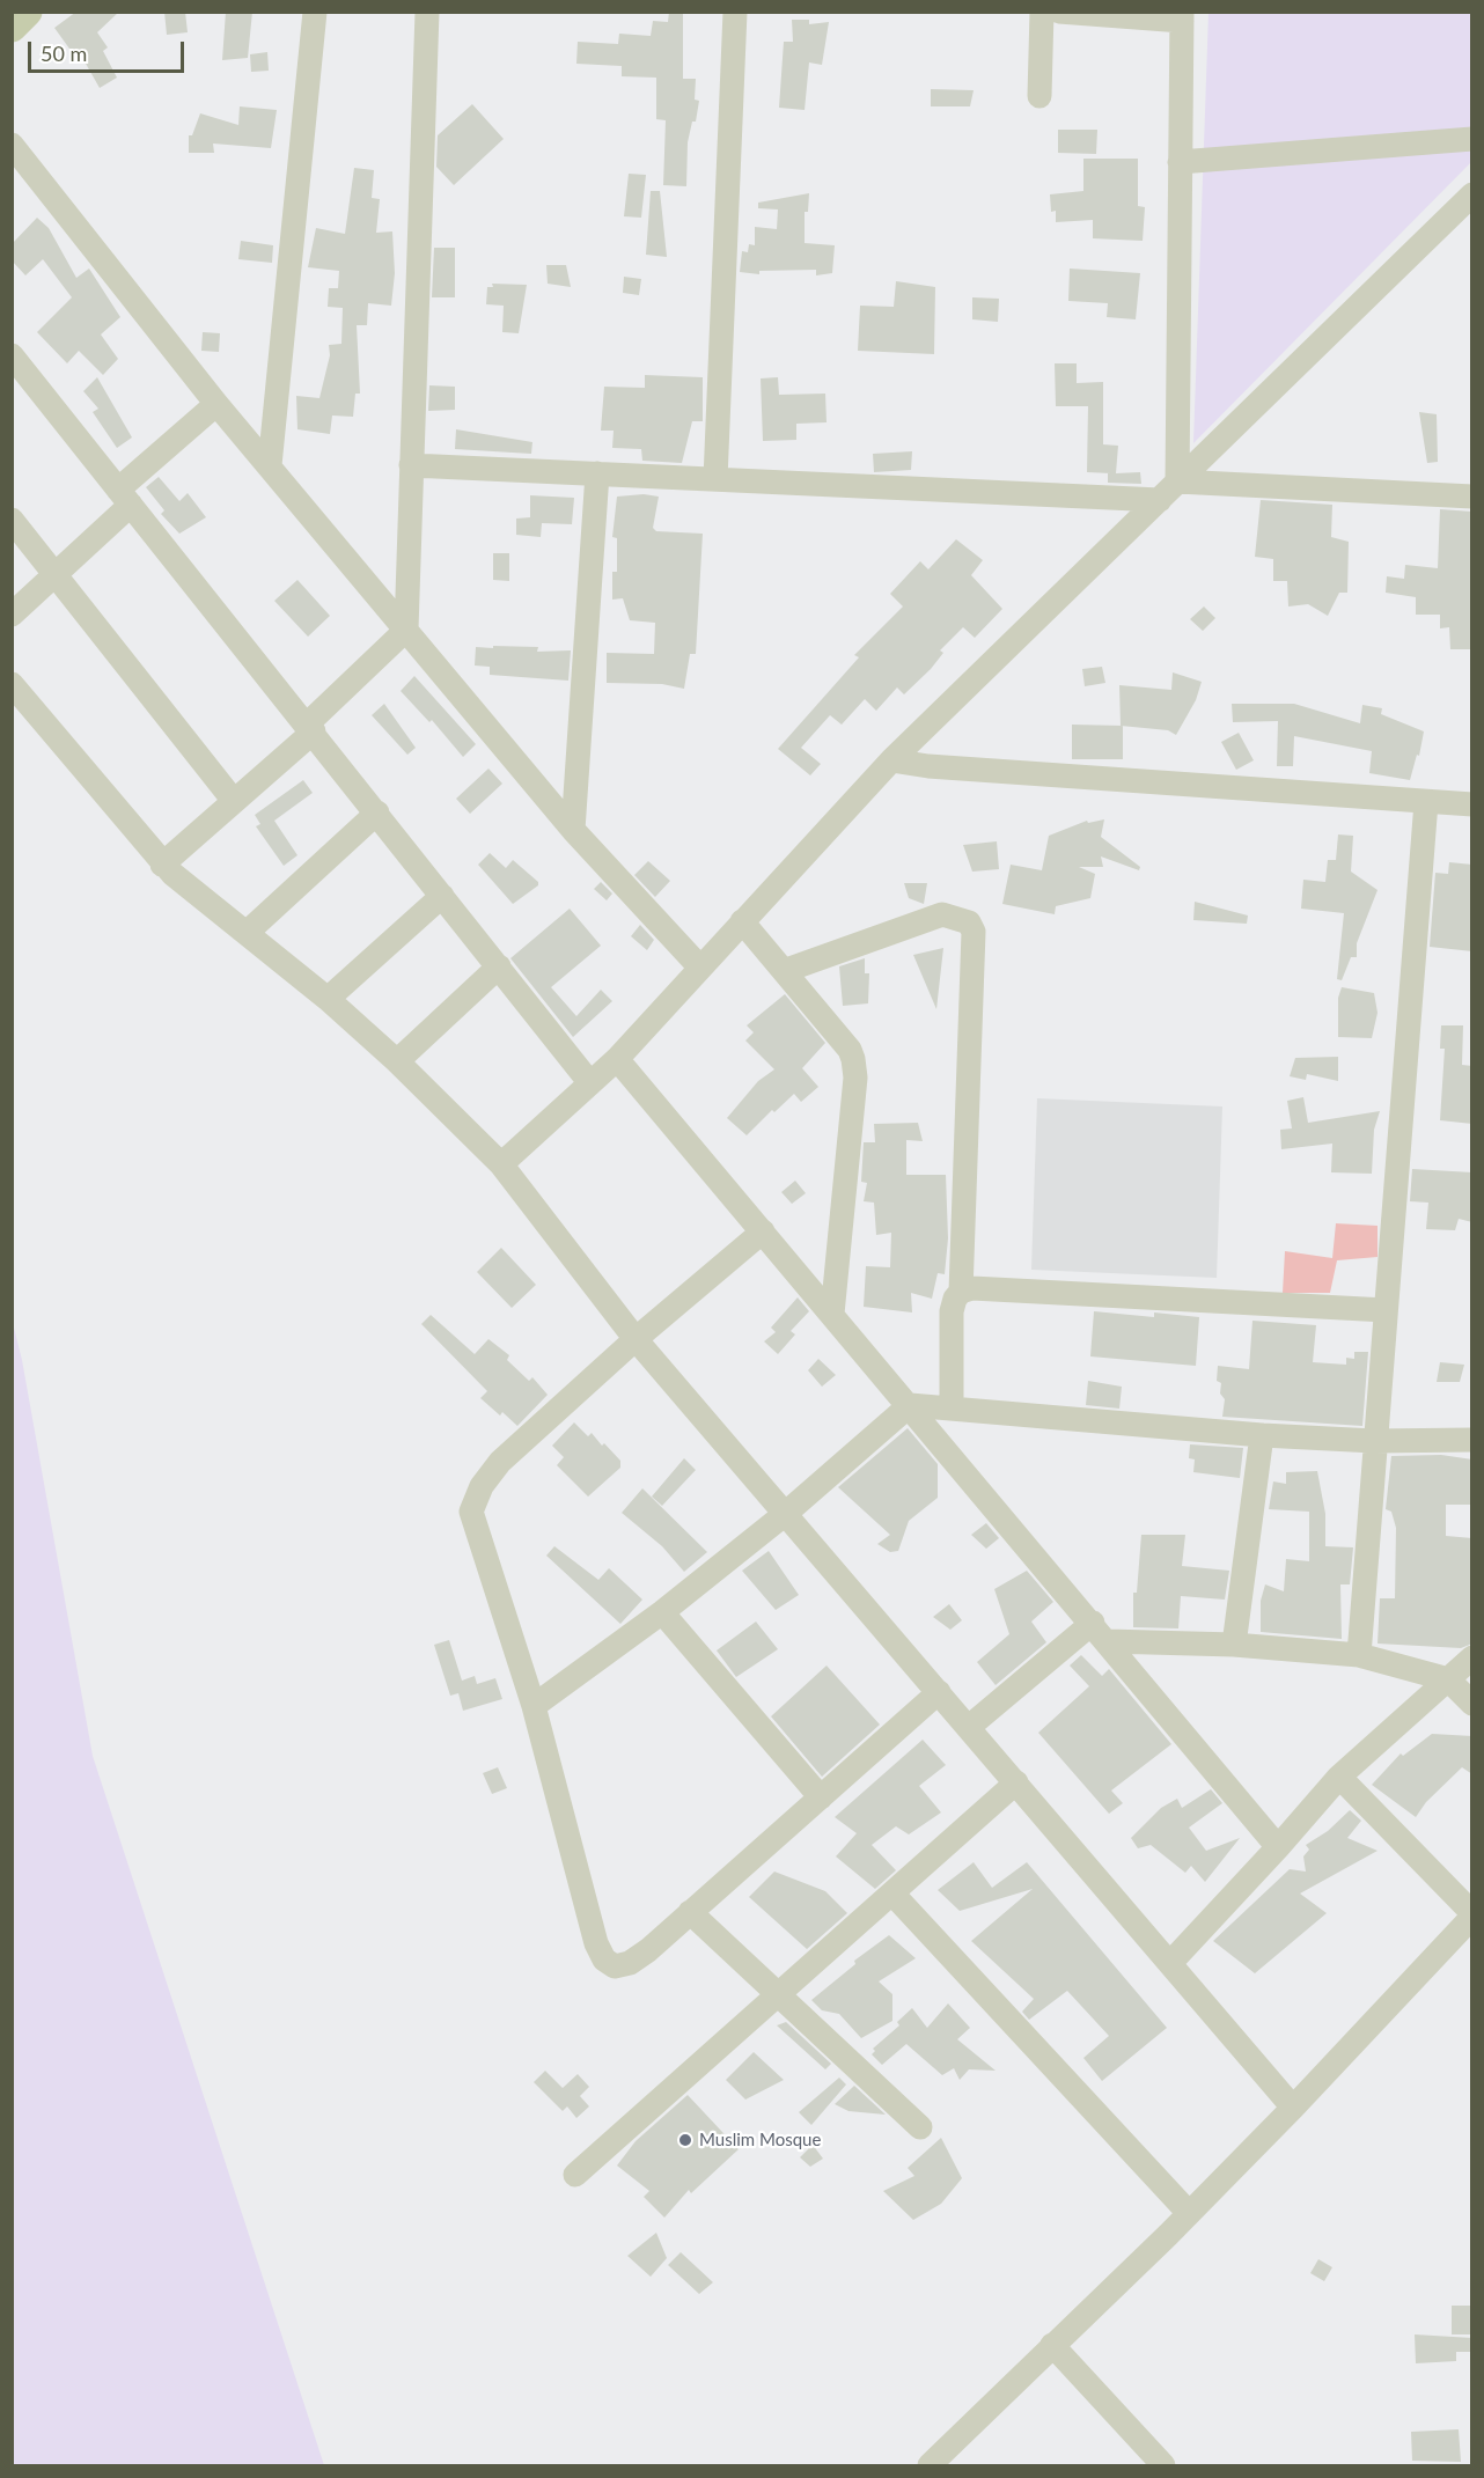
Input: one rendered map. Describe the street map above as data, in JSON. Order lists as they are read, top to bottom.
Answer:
{
  "places": ["Muslim Mosque"],
  "scale_bar": "50 m"
}
